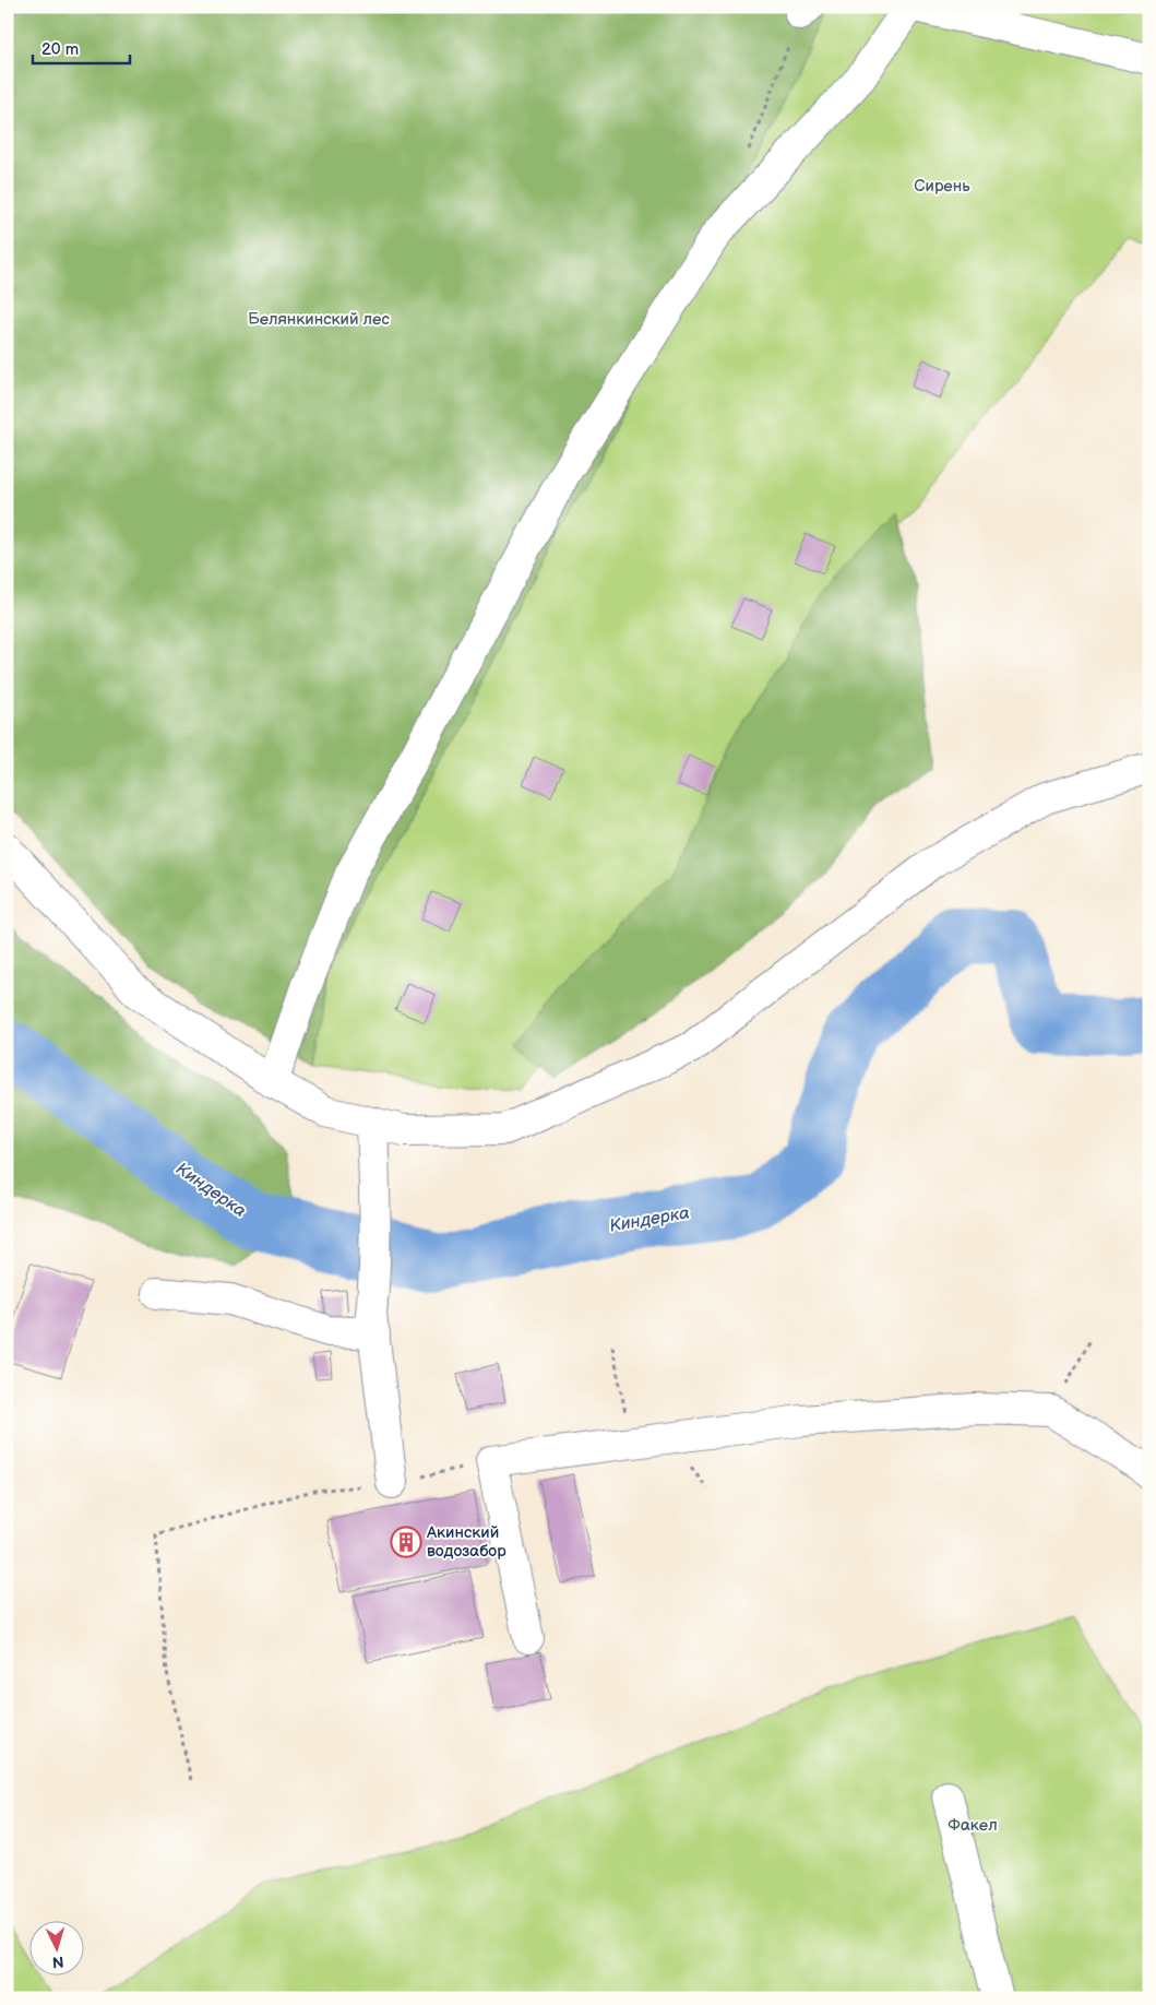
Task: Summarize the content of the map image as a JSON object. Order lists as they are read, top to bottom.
{
  "water": ["Киндерка"],
  "parks": ["Сирень", "Белянкинский лес", "Факел"],
  "places": {
    "building": ["Акинский водозабор"]
  },
  "scale_bar": "20 m",
  "north": "bottom"
}
